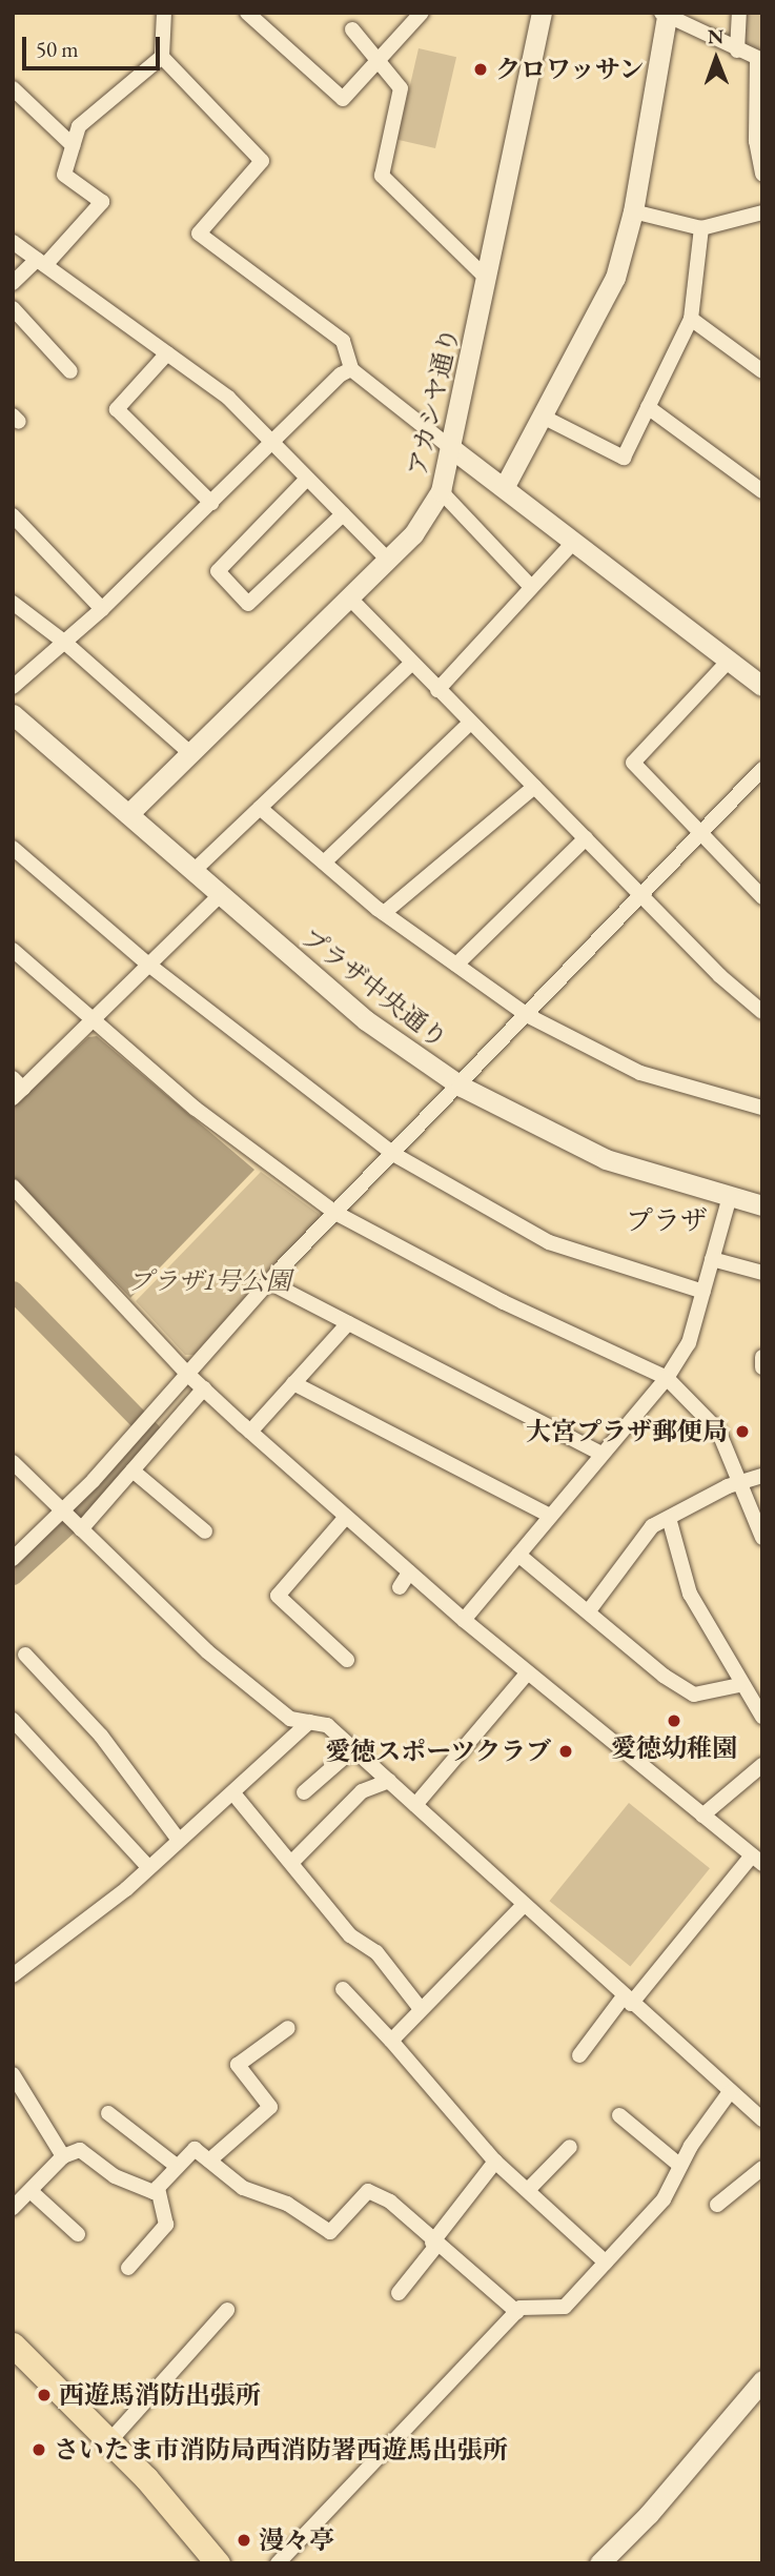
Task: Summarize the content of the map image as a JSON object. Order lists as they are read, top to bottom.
{
  "streets": {
    "street": ["アカシヤ通り", "プラザ中央通り"]
  },
  "crossings": [
    ["アカシヤ通り", "プラザ中央通り"]
  ],
  "districts": ["プラザ"],
  "parks": ["プラザ1号公園"],
  "places": [
    "クロワッサン",
    "大宮プラザ郵便局",
    "愛徳幼稚園",
    "愛徳スポーツクラブ",
    "西遊馬消防出張所",
    "さいたま市消防局西消防署西遊馬出張所",
    "漫々亭"
  ],
  "scale_bar": "50 m",
  "north": "top"
}
